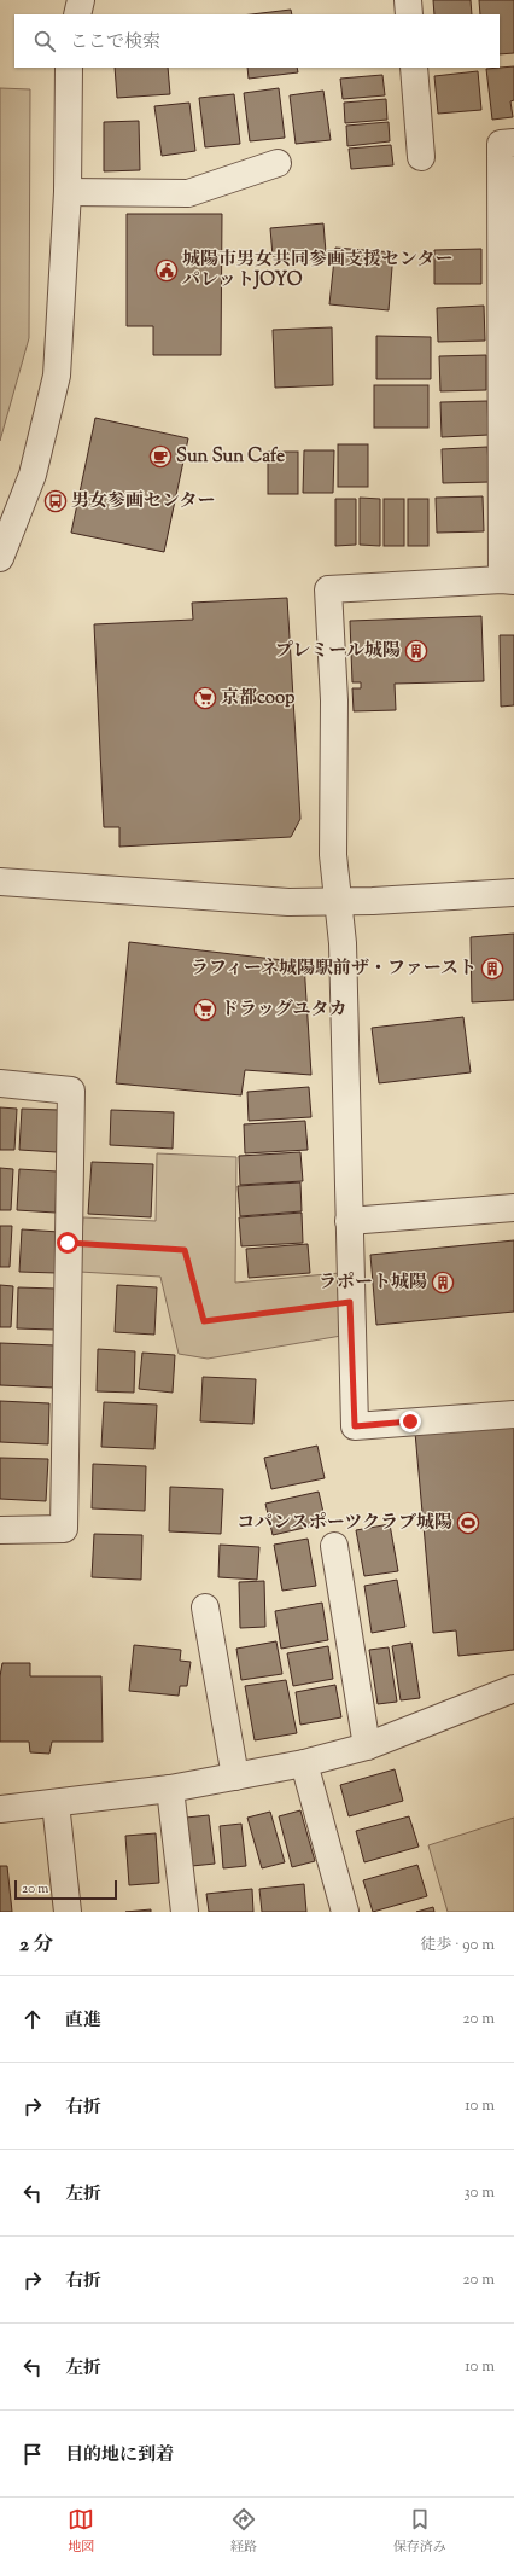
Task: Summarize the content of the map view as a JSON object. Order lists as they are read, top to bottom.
{
  "places": {
    "public building": ["城陽市男女共同参画支援センター パレットJOYO"],
    "cafe": ["Sun Sun Cafe"],
    "bus stop": ["男女参画センター"],
    "building": ["プレミール城陽", "ラフィーネ城陽駅前ザ・ファースト", "ラポート城陽"],
    "supermarket": ["京都coop", "ドラッグユタカ"],
    "sports": ["コパンスポーツクラブ城陽"]
  },
  "scale_bar": "20 m",
  "page": {
    "search": "ここで検索",
    "scale": "20 m",
    "heading": ["2 分", "徒歩 · 90 m"],
    "list": [
      ["直進", "20 m"],
      ["右折", "10 m"],
      ["左折", "30 m"],
      ["右折", "20 m"],
      ["左折", "10 m"],
      "目的地に到着"
    ],
    "nav": ["地図", "経路", "保存済み"]
  }
}
